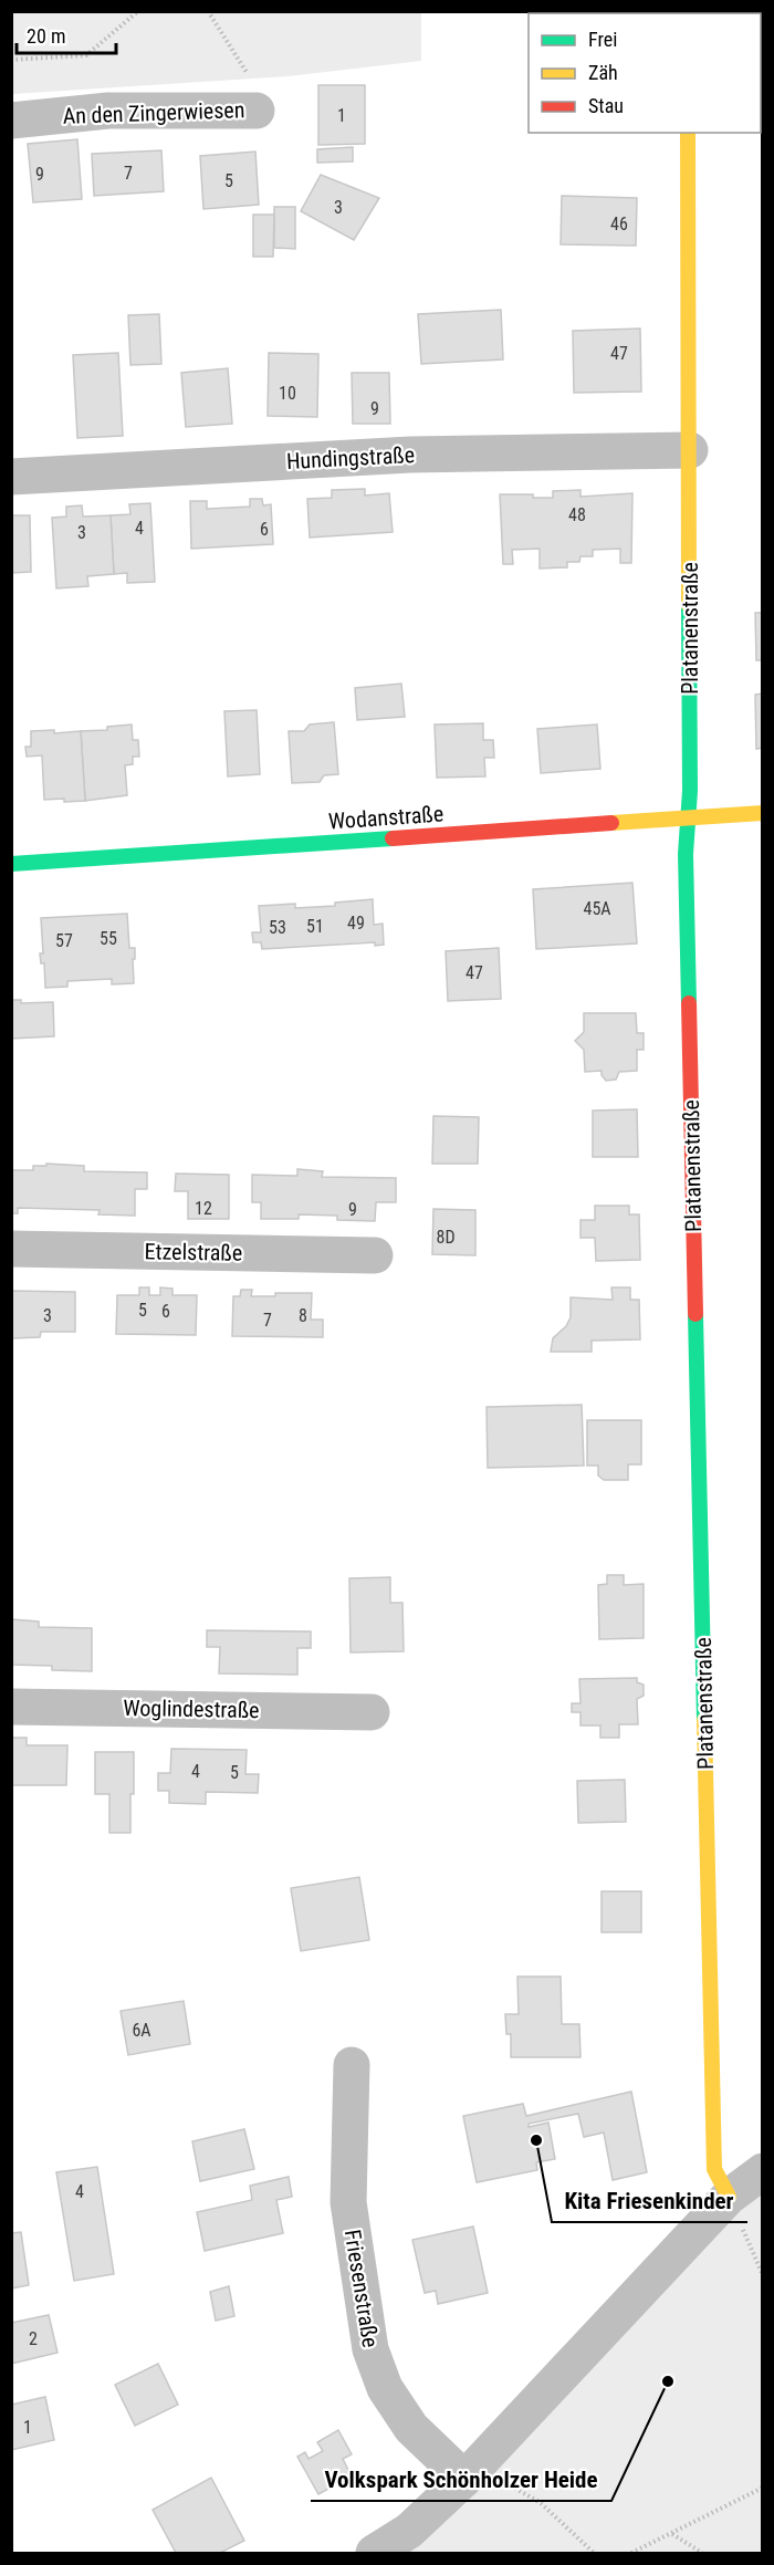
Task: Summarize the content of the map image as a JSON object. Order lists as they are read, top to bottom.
{
  "streets": {
    "street": [
      "An den Zingerwiesen",
      "Hundingstraße",
      "Platanenstraße",
      "Wodanstraße",
      "Etzelstraße",
      "Woglindestraße",
      "Friesenstraße"
    ]
  },
  "crossings": [
    ["Hundingstraße", "Platanenstraße"],
    ["Platanenstraße", "Wodanstraße"]
  ],
  "places": ["Kita Friesenkinder", "Volkspark Schönholzer Heide"],
  "house_numbers": [
    "1",
    "7",
    "9",
    "5",
    "3",
    "46",
    "47",
    "10",
    "9",
    "48",
    "4",
    "6",
    "3",
    "45A",
    "49",
    "51",
    "53",
    "55",
    "57",
    "47",
    "12",
    "9",
    "8D",
    "5",
    "6",
    "3",
    "8",
    "7",
    "4",
    "5",
    "6A",
    "4",
    "2",
    "1"
  ],
  "legend": ["Frei", "Zäh", "Stau"],
  "scale_bar": "20 m"
}
